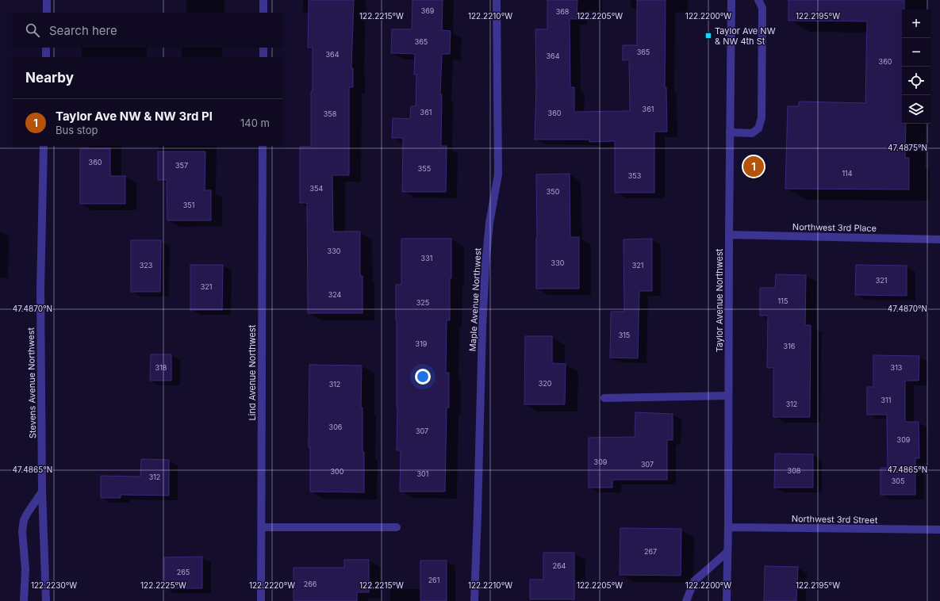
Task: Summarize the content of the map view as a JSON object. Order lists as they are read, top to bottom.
{
  "streets": {
    "street": [
      "Northwest 3rd Place",
      "Maple Avenue Northwest",
      "Taylor Avenue Northwest",
      "Lind Avenue Northwest",
      "Stevens Avenue Northwest",
      "Northwest 3rd Street"
    ]
  },
  "crossings": [
    ["Northwest 3rd Place", "Taylor Avenue Northwest"],
    ["Taylor Avenue Northwest", "Northwest 3rd Street"]
  ],
  "places": {
    "transit": ["Taylor Ave NW & NW 4th St"]
  },
  "house_numbers": [
    "369",
    "368",
    "365",
    "365",
    "364",
    "364",
    "360",
    "361",
    "361",
    "360",
    "358",
    "360",
    "357",
    "355",
    "114",
    "353",
    "354",
    "350",
    "351",
    "330",
    "331",
    "330",
    "323",
    "321",
    "321",
    "321",
    "324",
    "115",
    "325",
    "315",
    "319",
    "316",
    "318",
    "313",
    "320",
    "312",
    "311",
    "312",
    "306",
    "307",
    "309",
    "309",
    "307",
    "308",
    "300",
    "301",
    "312",
    "305",
    "267",
    "264",
    "265",
    "261",
    "266"
  ],
  "page": {
    "map_buttons": ["+", "−"],
    "search": "Search here",
    "heading": "Nearby",
    "list": [
      {
        "mark": "1",
        "name": "Taylor Ave NW & NW 3rd Pl",
        "note": "Bus stop",
        "value": "140 m"
      }
    ],
    "pins": "1"
  },
  "coordinates": [
    "122.2215°W",
    "122.2210°W",
    "122.2205°W",
    "122.2200°W",
    "122.2195°W",
    "47.4875°N",
    "47.4870°N",
    "47.4865°N",
    "122.2230°W",
    "122.2225°W",
    "122.2220°W"
  ]
}
